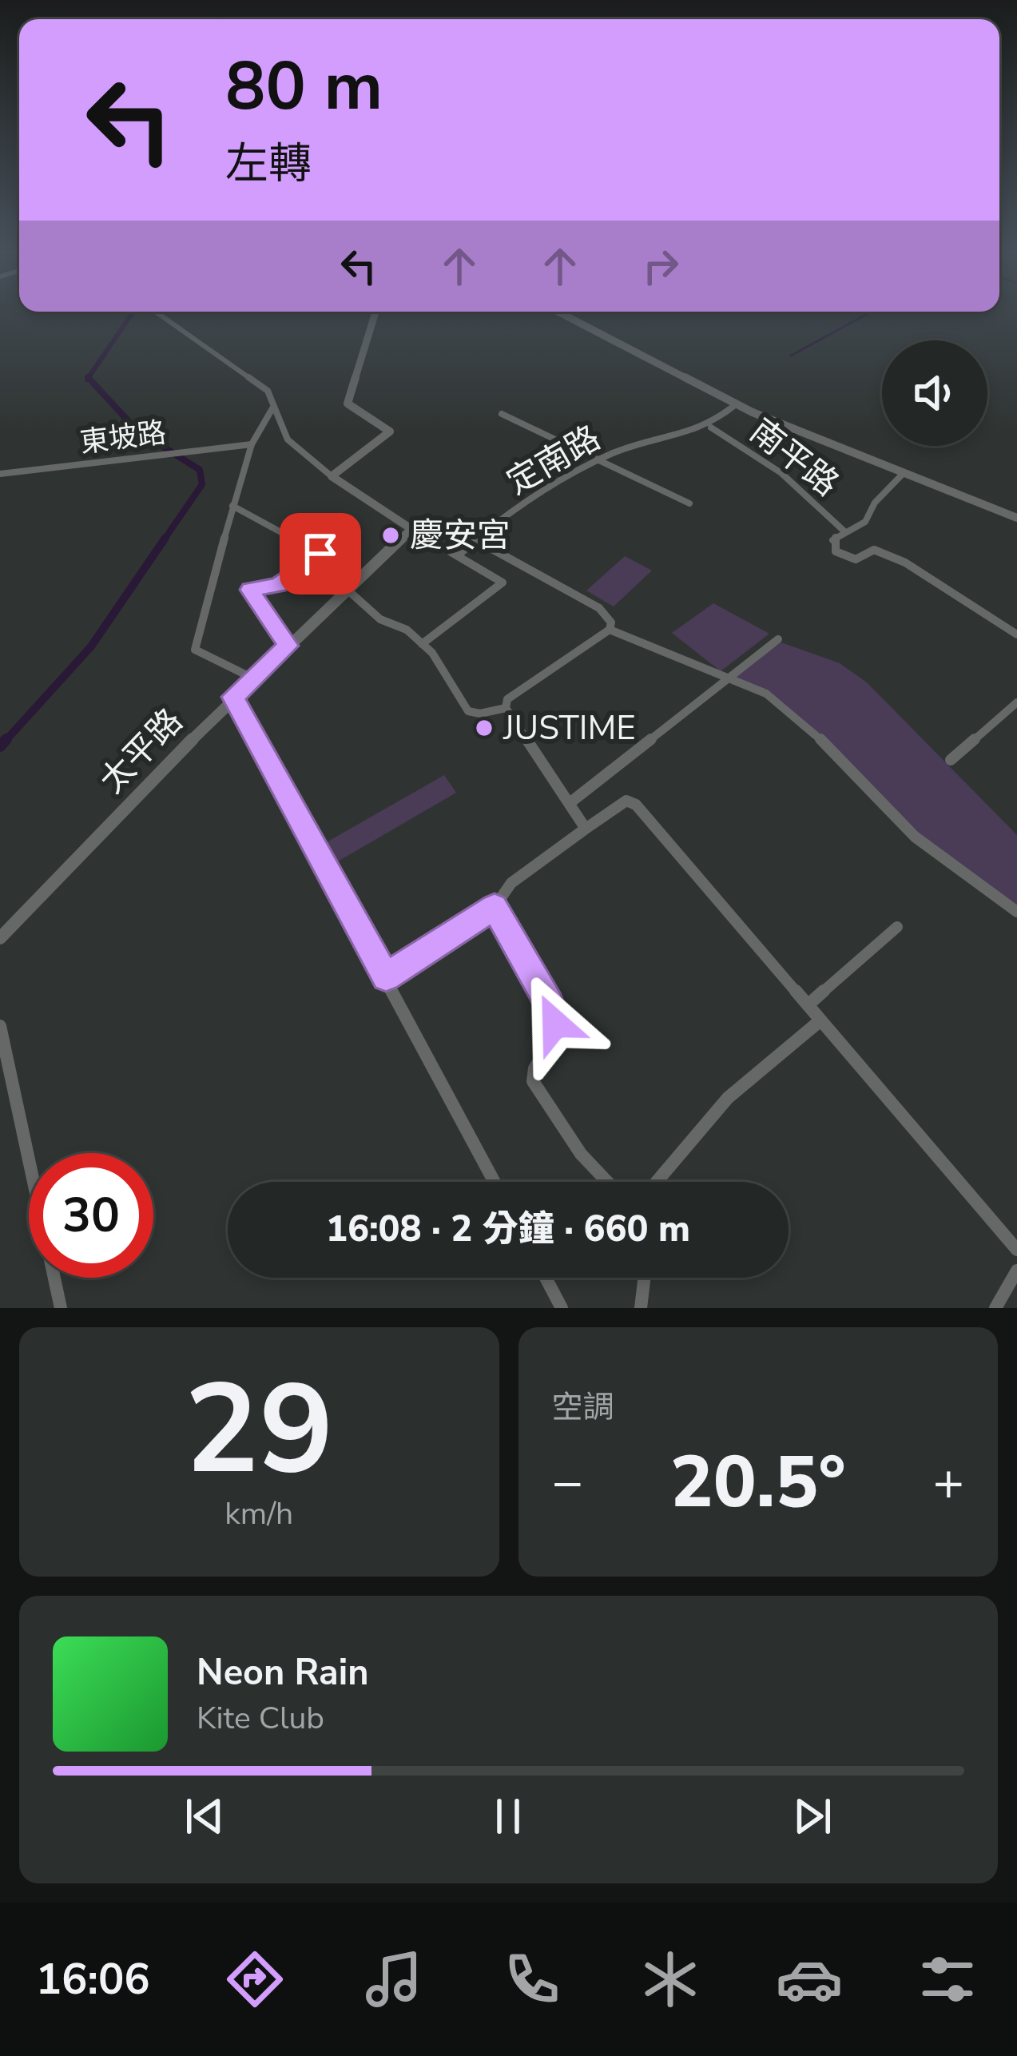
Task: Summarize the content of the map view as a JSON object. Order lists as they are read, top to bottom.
{
  "streets": {
    "street": [
      "東坡路",
      "南平路",
      "定南路",
      "太平路"
    ]
  },
  "crossings": [
    ["南平路", "定南路"]
  ],
  "places": ["慶安宮", "JUSTIME"],
  "page": {
    "turn": ["80 m", "左轉"],
    "limit": "30",
    "trip": "16:08 · 2 分鐘 · 660 m",
    "tile": [
      ["29", "km/h"],
      "空調"
    ],
    "heat": ["−", "20.5°", "+"],
    "song": ["Neon Rain", "Kite Club"],
    "tabs": "16:06"
  }
}
